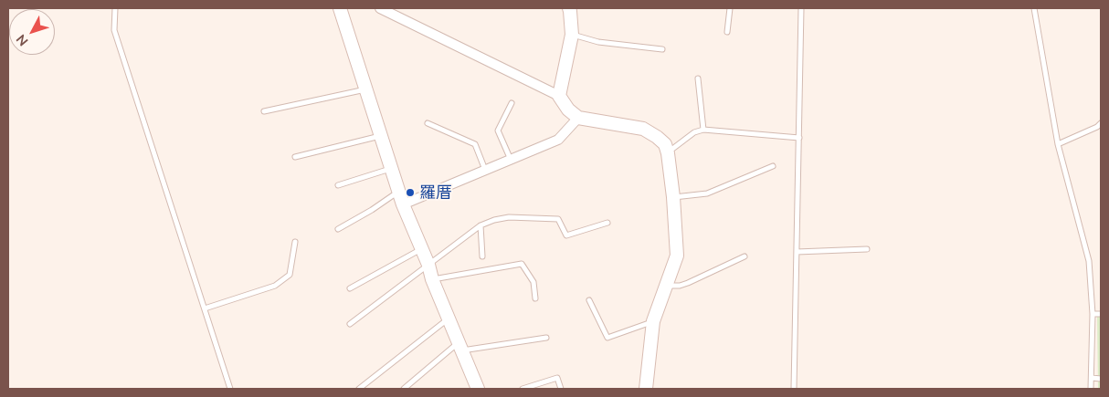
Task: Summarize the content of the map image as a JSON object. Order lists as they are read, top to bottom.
{
  "places": ["羅厝"],
  "north": "bottom left"
}
